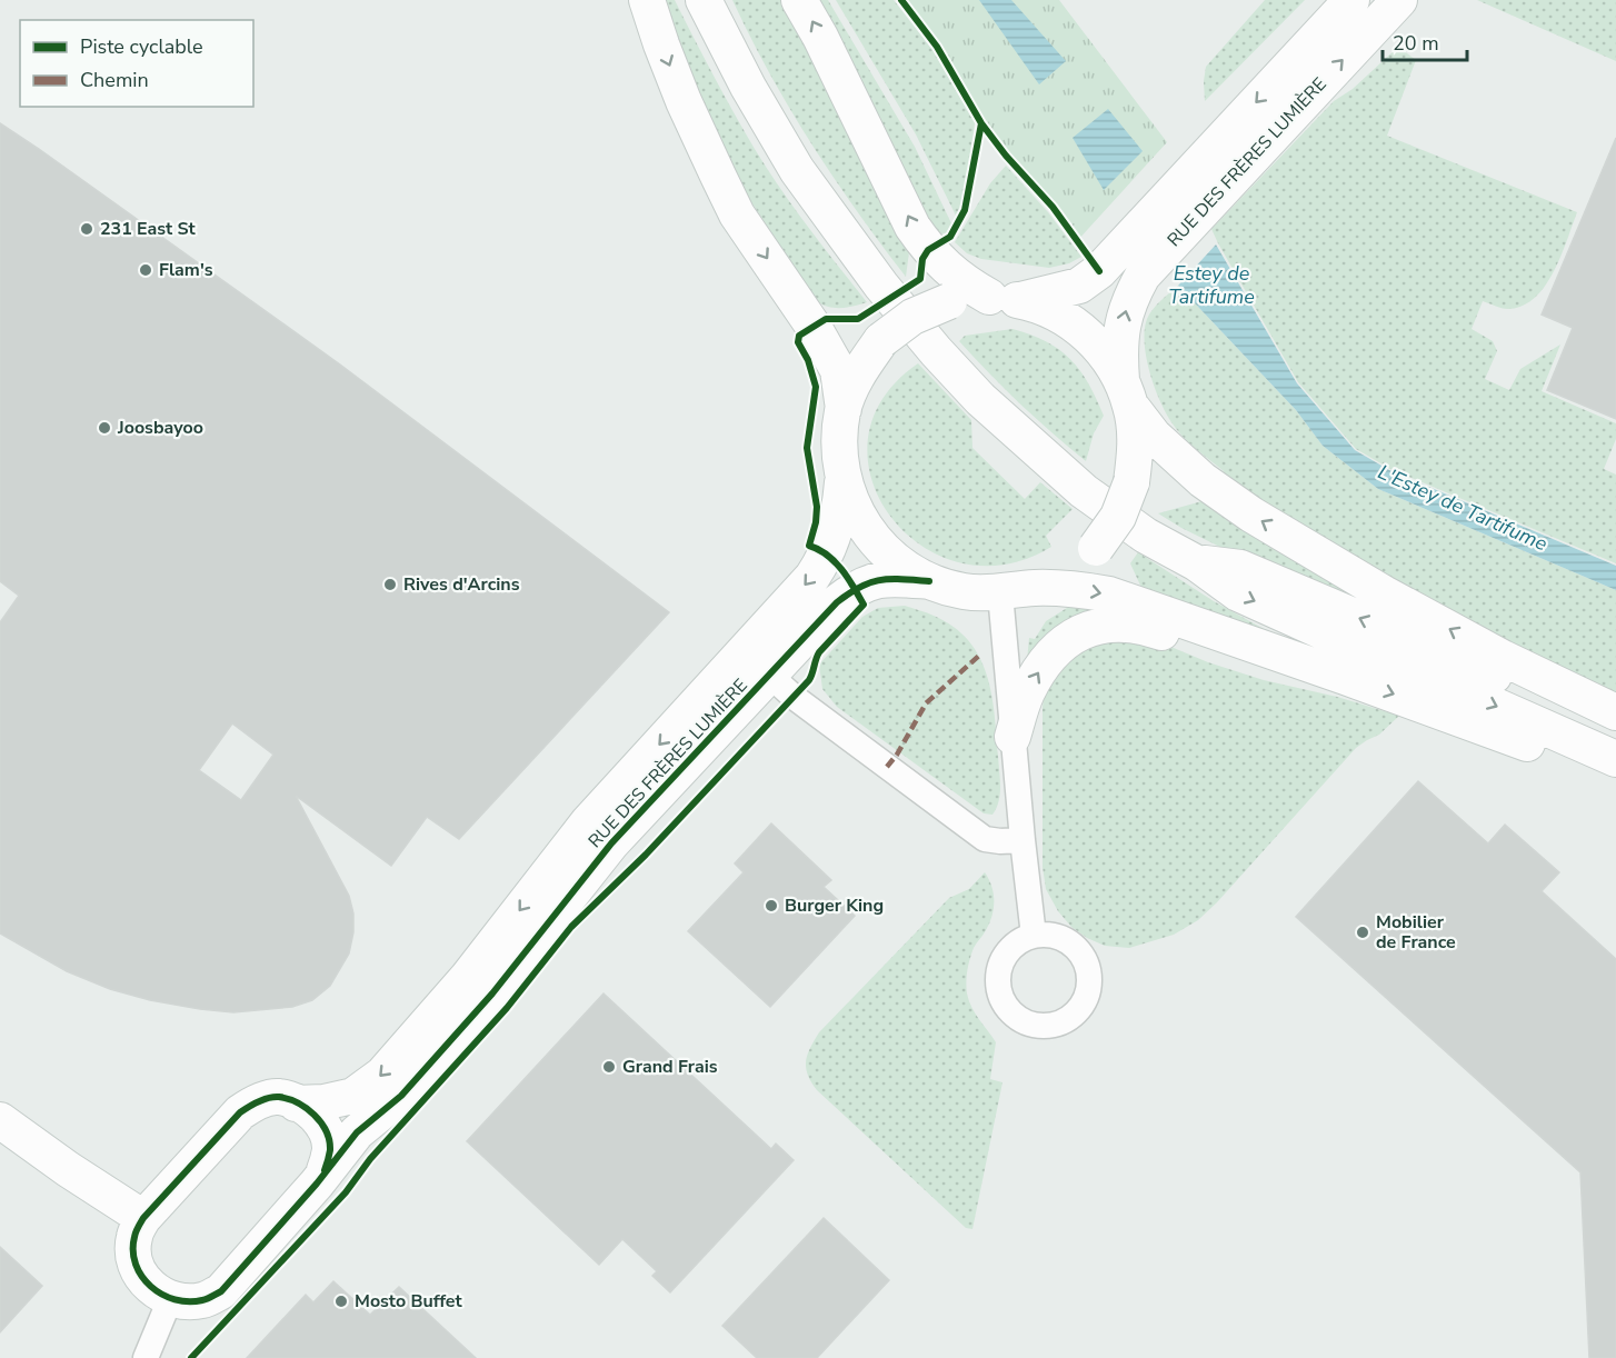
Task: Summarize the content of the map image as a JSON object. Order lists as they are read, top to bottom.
{
  "streets": {
    "street": ["RUE DES FRÈRES LUMIÈRE"]
  },
  "water": ["Estey de Tartifume", "L'Estey de Tartifume"],
  "places": [
    "231 East St",
    "Flam's",
    "Joosbayoo",
    "Rives d'Arcins",
    "Burger King",
    "Mobilier de France",
    "Grand Frais",
    "Mosto Buffet"
  ],
  "legend": ["Piste cyclable", "Chemin"],
  "scale_bar": "20 m"
}
